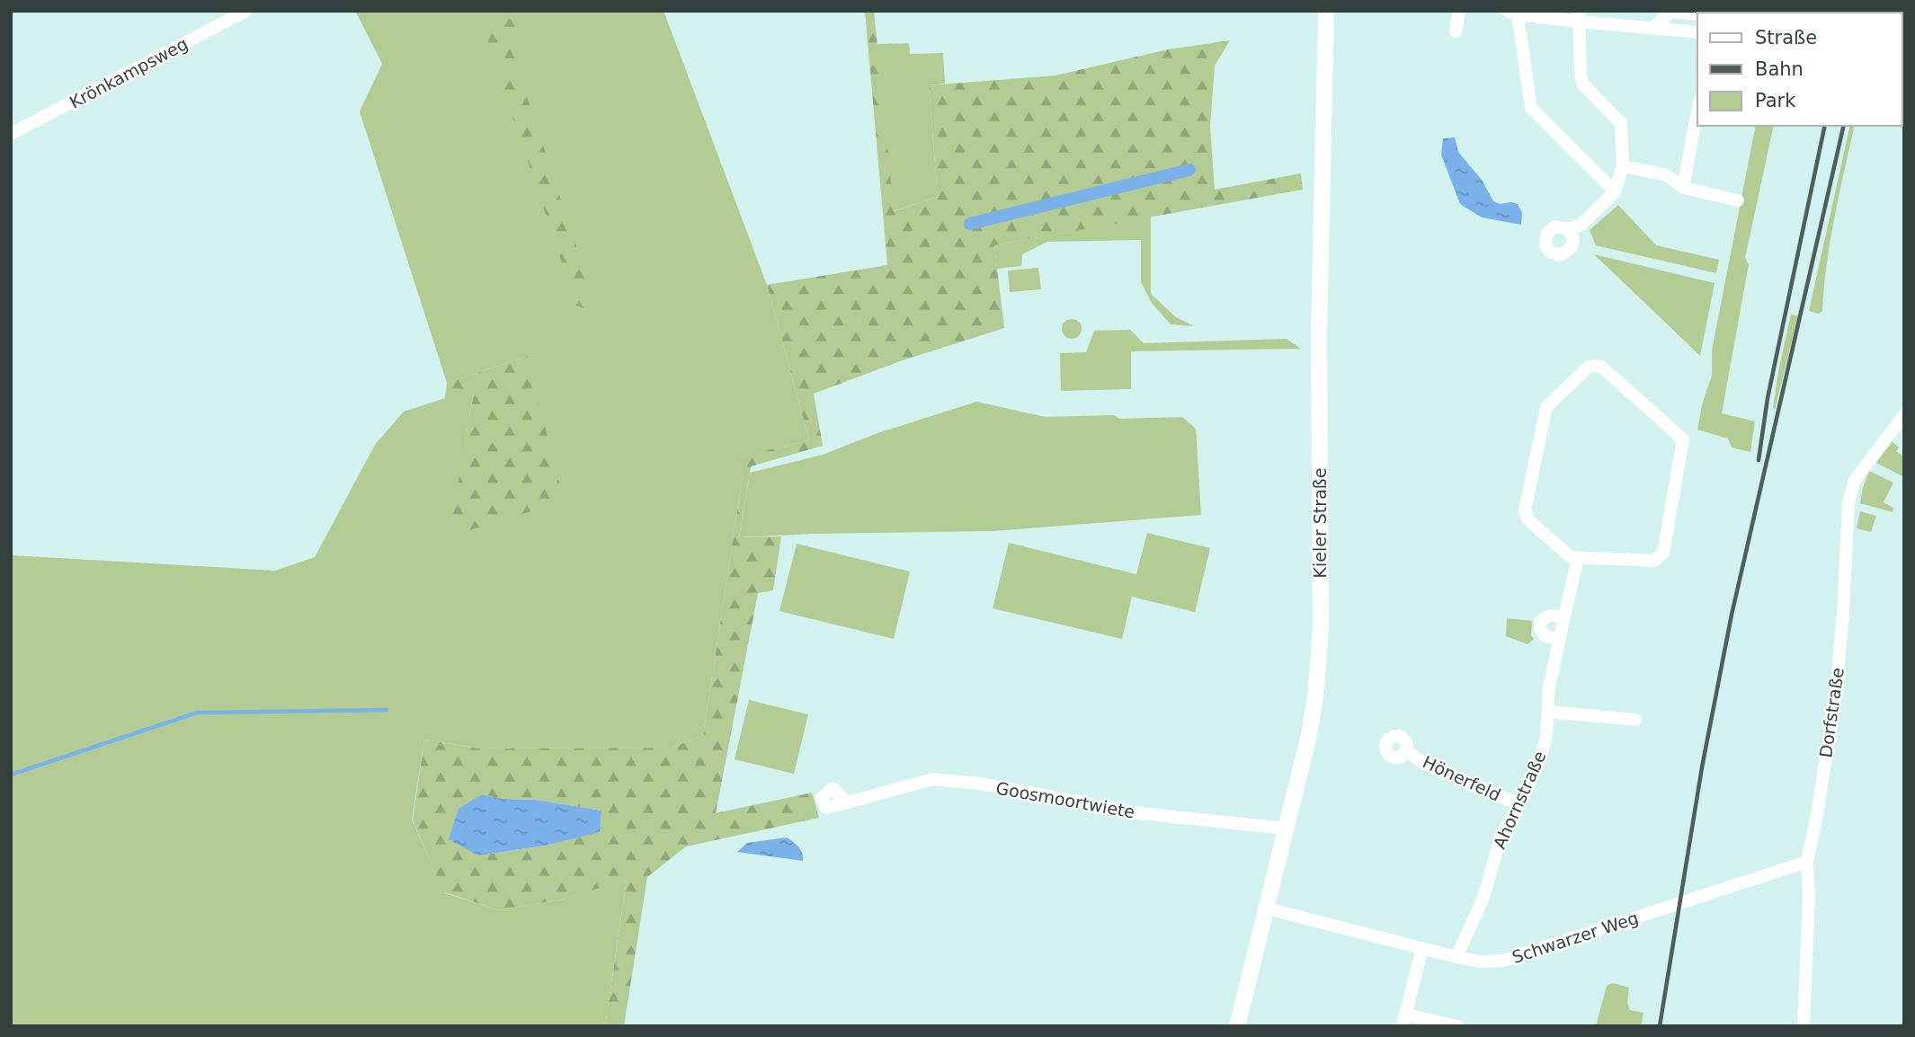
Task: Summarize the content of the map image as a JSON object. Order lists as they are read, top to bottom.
{
  "streets": {
    "main road": ["Kieler Straße"],
    "street": [
      "Krönkampsweg",
      "Dorfstraße",
      "Hönerfeld",
      "Goosmoortwiete",
      "Ahornstraße",
      "Schwarzer Weg"
    ]
  },
  "crossings": [
    ["Kieler Straße", "Goosmoortwiete"],
    ["Kieler Straße", "Schwarzer Weg"],
    ["Dorfstraße", "Schwarzer Weg"],
    ["Hönerfeld", "Ahornstraße"],
    ["Ahornstraße", "Schwarzer Weg"]
  ],
  "legend": ["Straße", "Bahn", "Park"]
}
